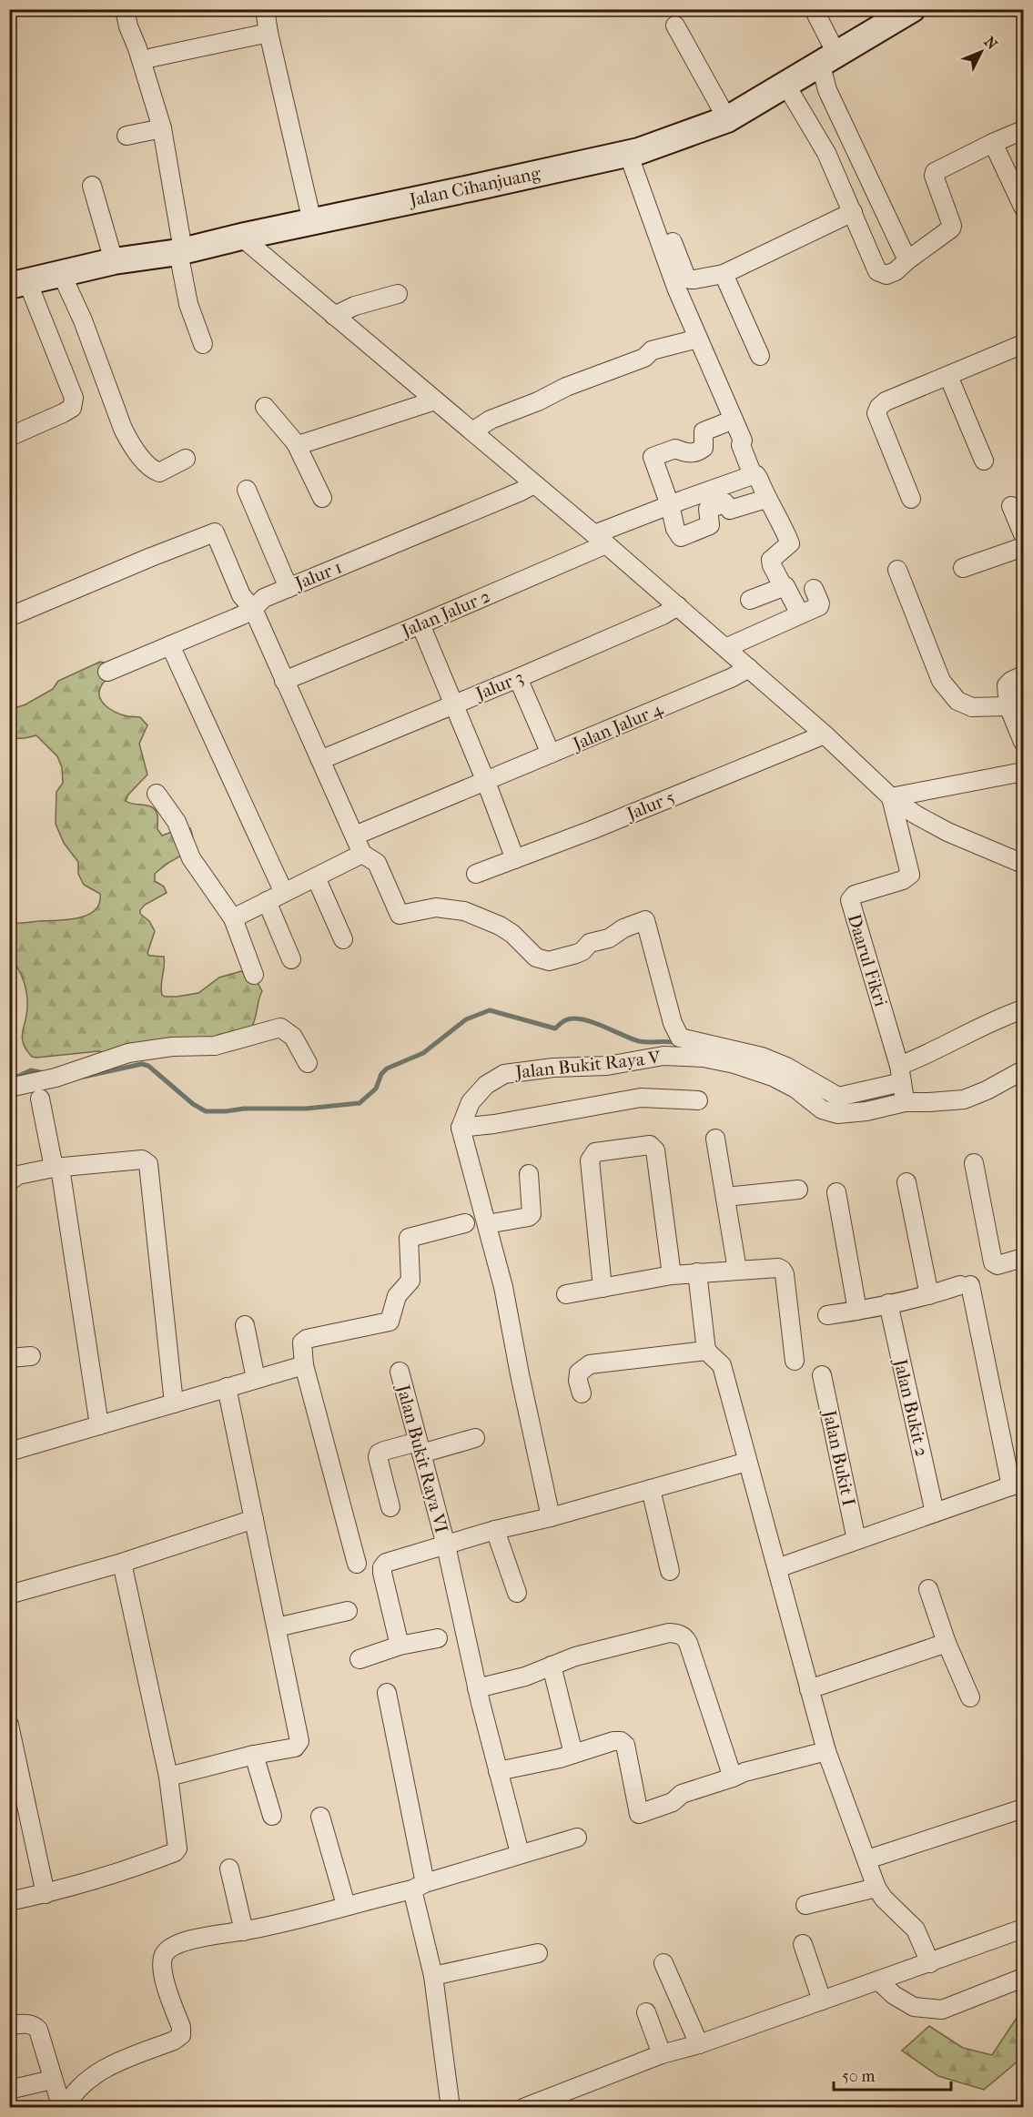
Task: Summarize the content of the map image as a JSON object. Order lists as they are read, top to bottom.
{
  "streets": {
    "main road": ["Jalan Cihanjuang"],
    "street": [
      "Jalur 1",
      "Jalan Jalur 2",
      "Jalur 3",
      "Jalan Jalur 4",
      "Jalur 5",
      "Daarul Fikri",
      "Jalan Bukit Raya V",
      "Jalan Bukit 2",
      "Jalan Bukit I",
      "Jalan Bukit Raya VI"
    ]
  },
  "crossings": [
    ["Daarul Fikri", "Jalan Bukit Raya V"]
  ],
  "scale_bar": "50 m",
  "north": "top right"
}
